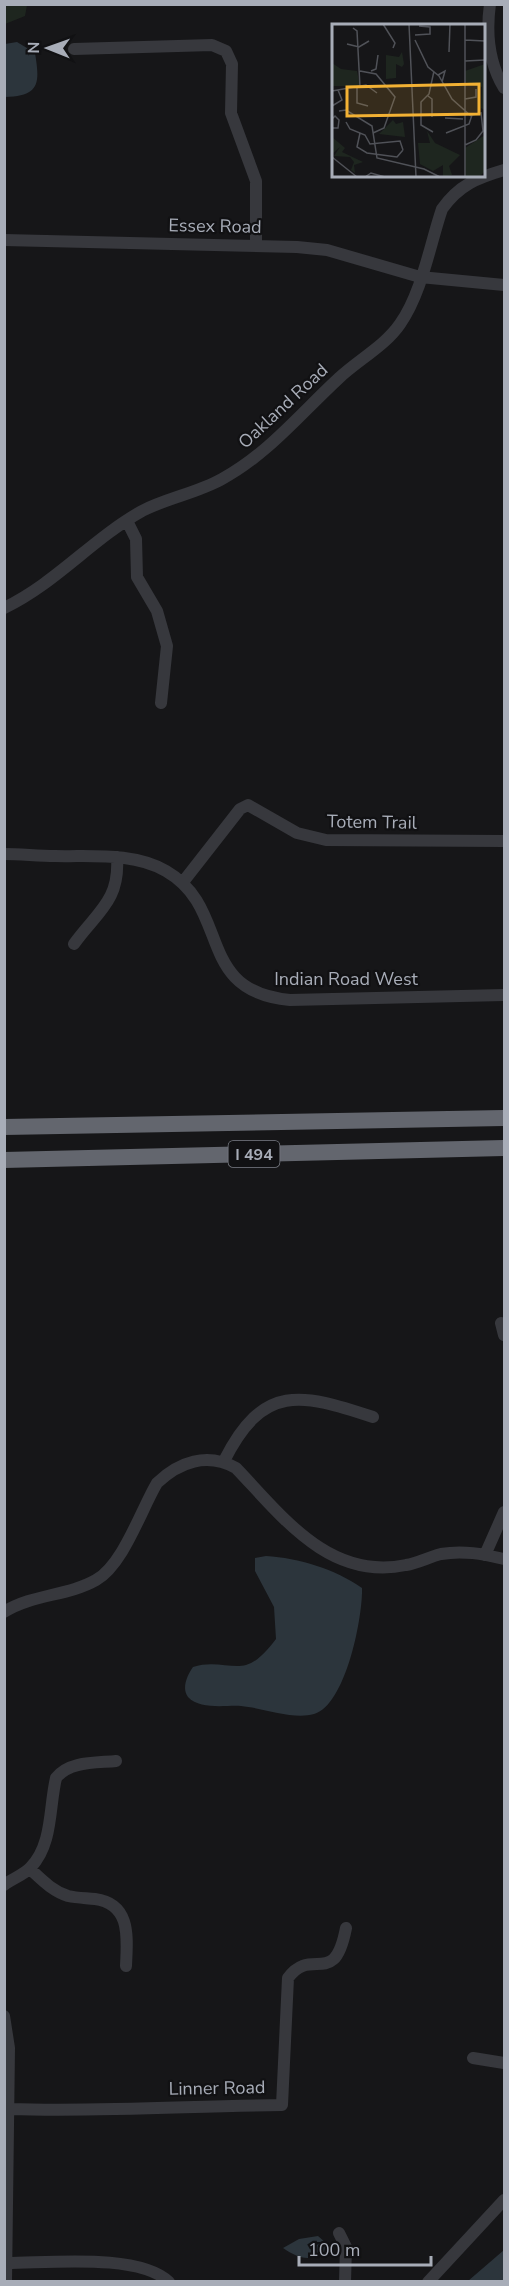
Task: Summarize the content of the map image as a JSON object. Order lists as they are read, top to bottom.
{
  "streets": {
    "highway": ["I 494"],
    "street": [
      "Essex Road",
      "Oakland Road",
      "Totem Trail",
      "Indian Road West",
      "Linner Road"
    ]
  },
  "crossings": [
    ["Essex Road", "Oakland Road"],
    ["Totem Trail", "Indian Road West"]
  ],
  "scale_bar": "100 m",
  "north": "left"
}
